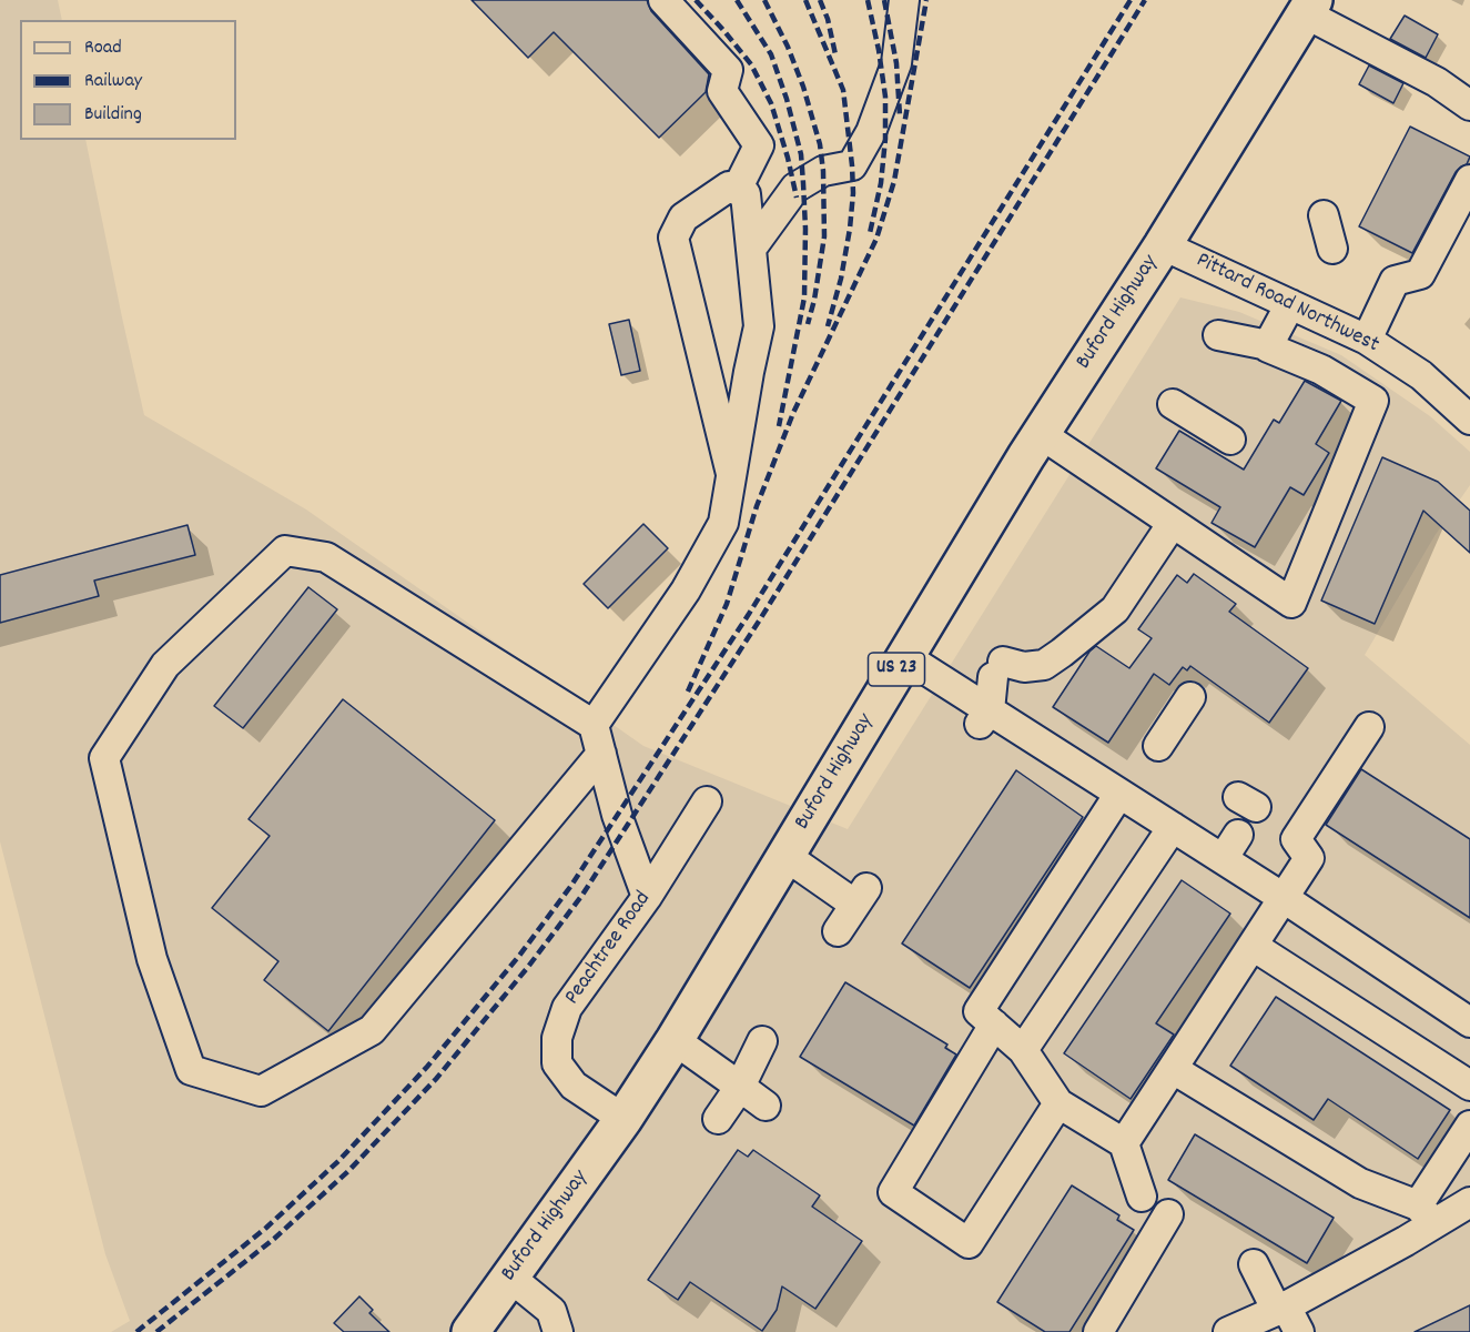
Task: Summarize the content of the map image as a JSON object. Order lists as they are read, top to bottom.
{
  "streets": {
    "main road": ["Buford Highway", "US 23"],
    "street": ["Pittard Road Northwest", "Peachtree Road"]
  },
  "crossings": [
    ["Pittard Road Northwest", "Buford Highway"],
    ["Buford Highway", "Peachtree Road"]
  ],
  "legend": ["Road", "Railway", "Building"]
}
